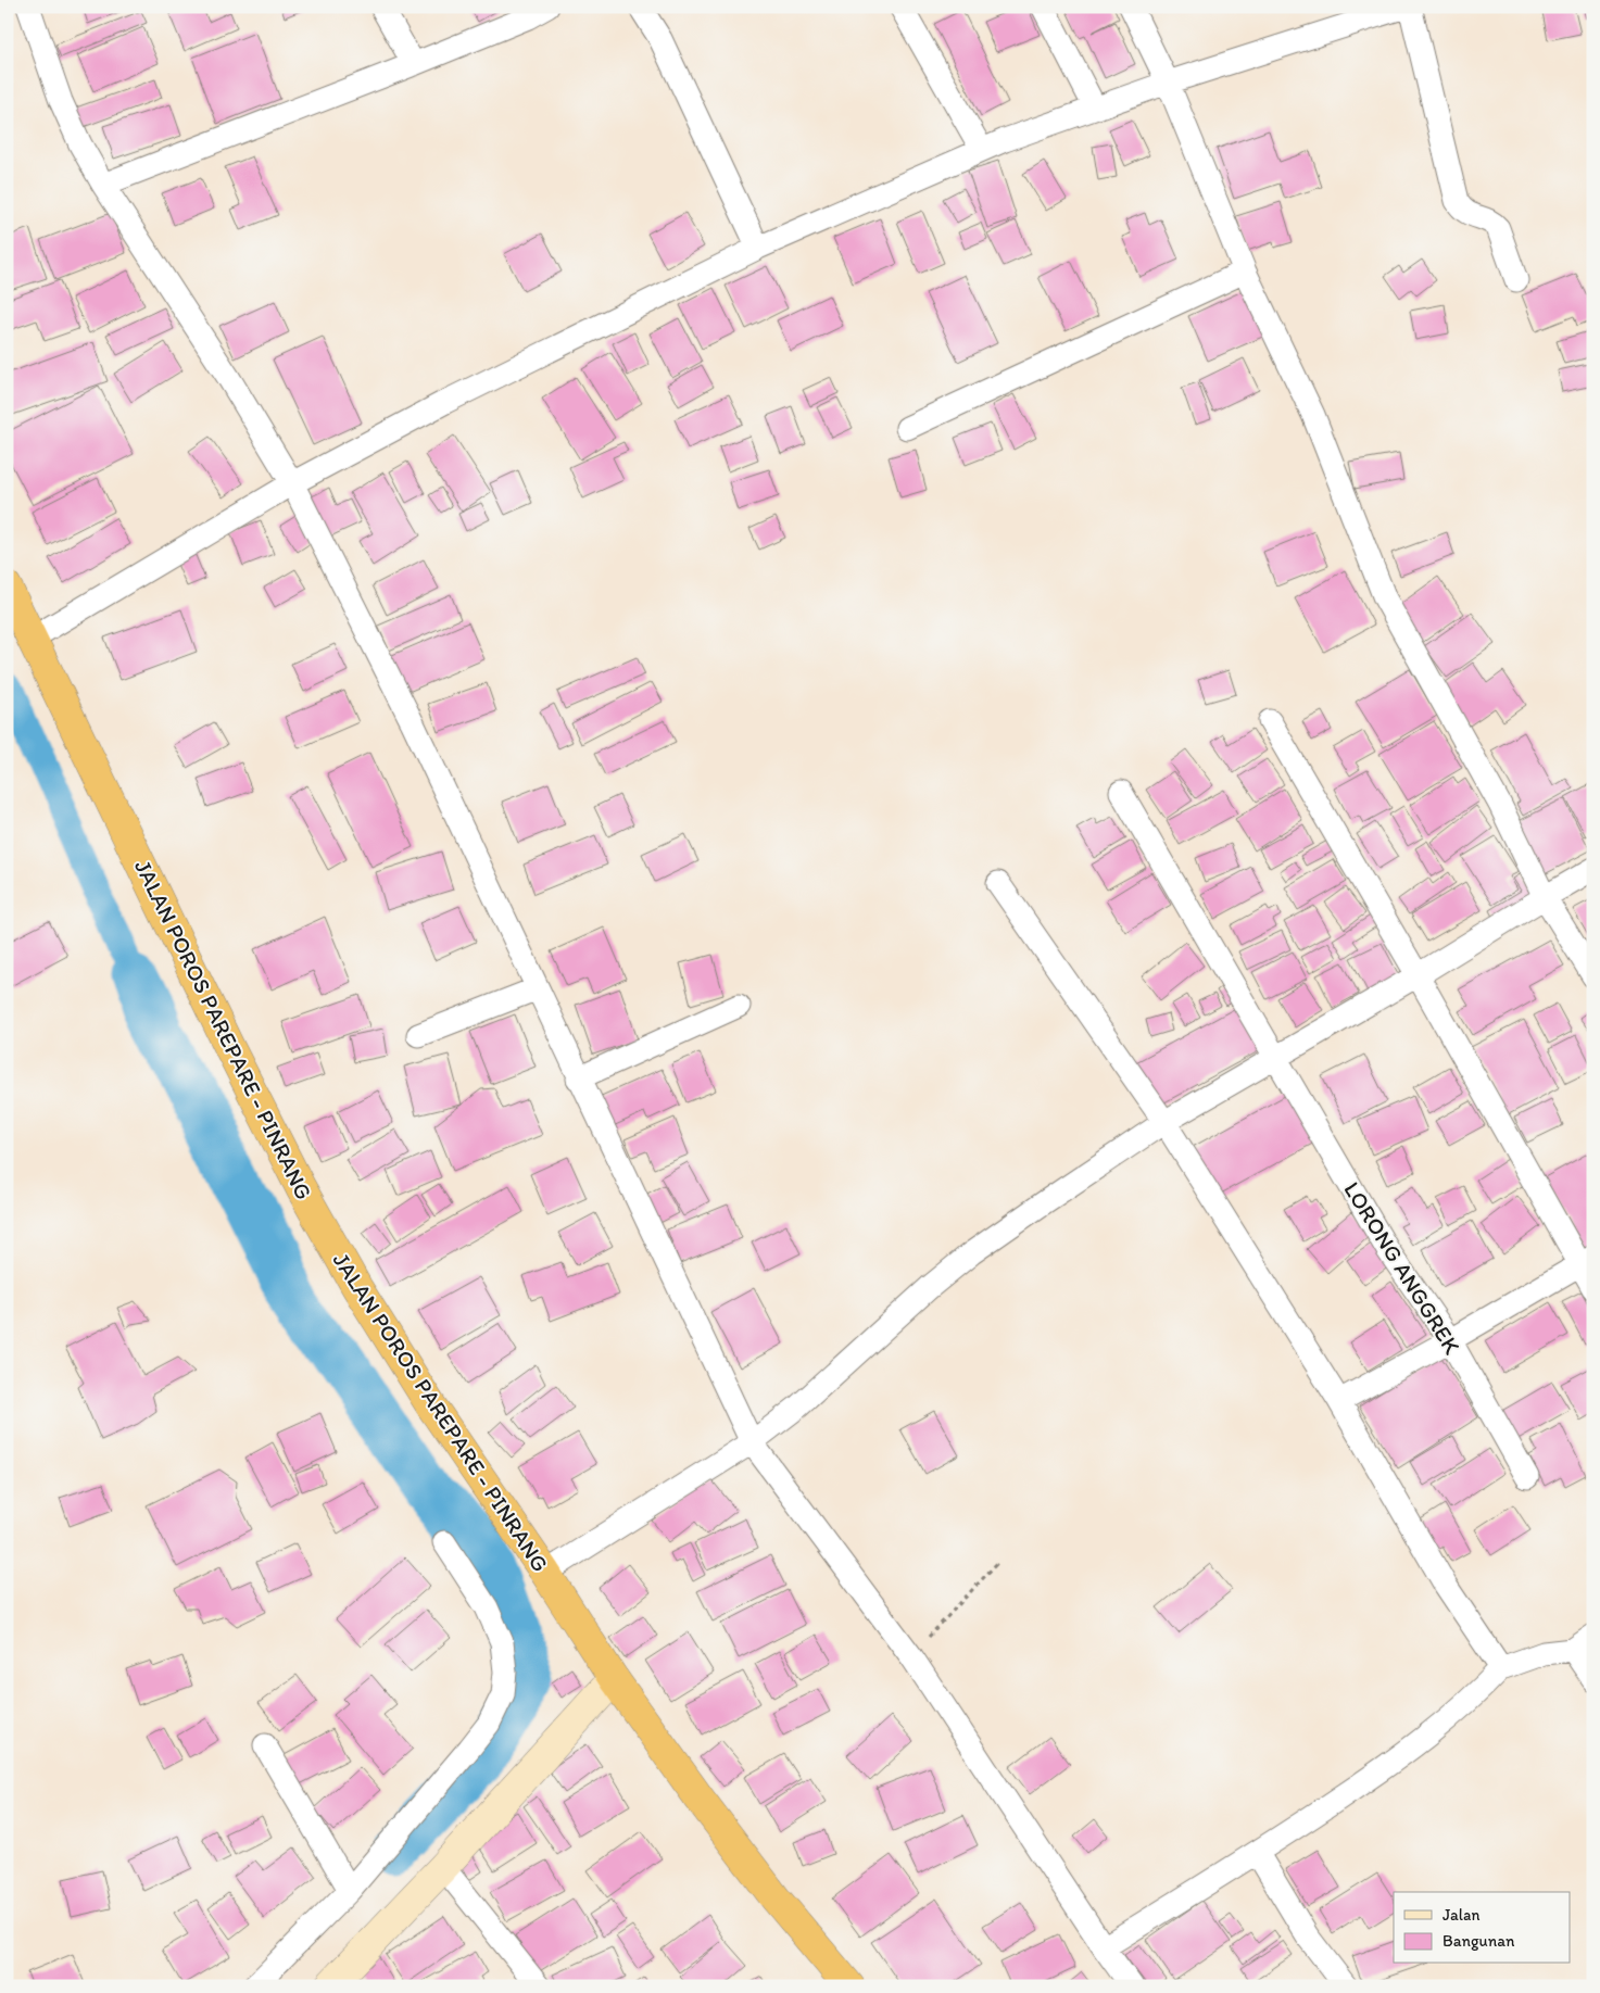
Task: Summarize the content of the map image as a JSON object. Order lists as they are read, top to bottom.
{
  "streets": {
    "highway": ["JALAN POROS PAREPARE - PINRANG"],
    "street": ["LORONG ANGGREK"]
  },
  "legend": ["Jalan", "Bangunan"]
}
